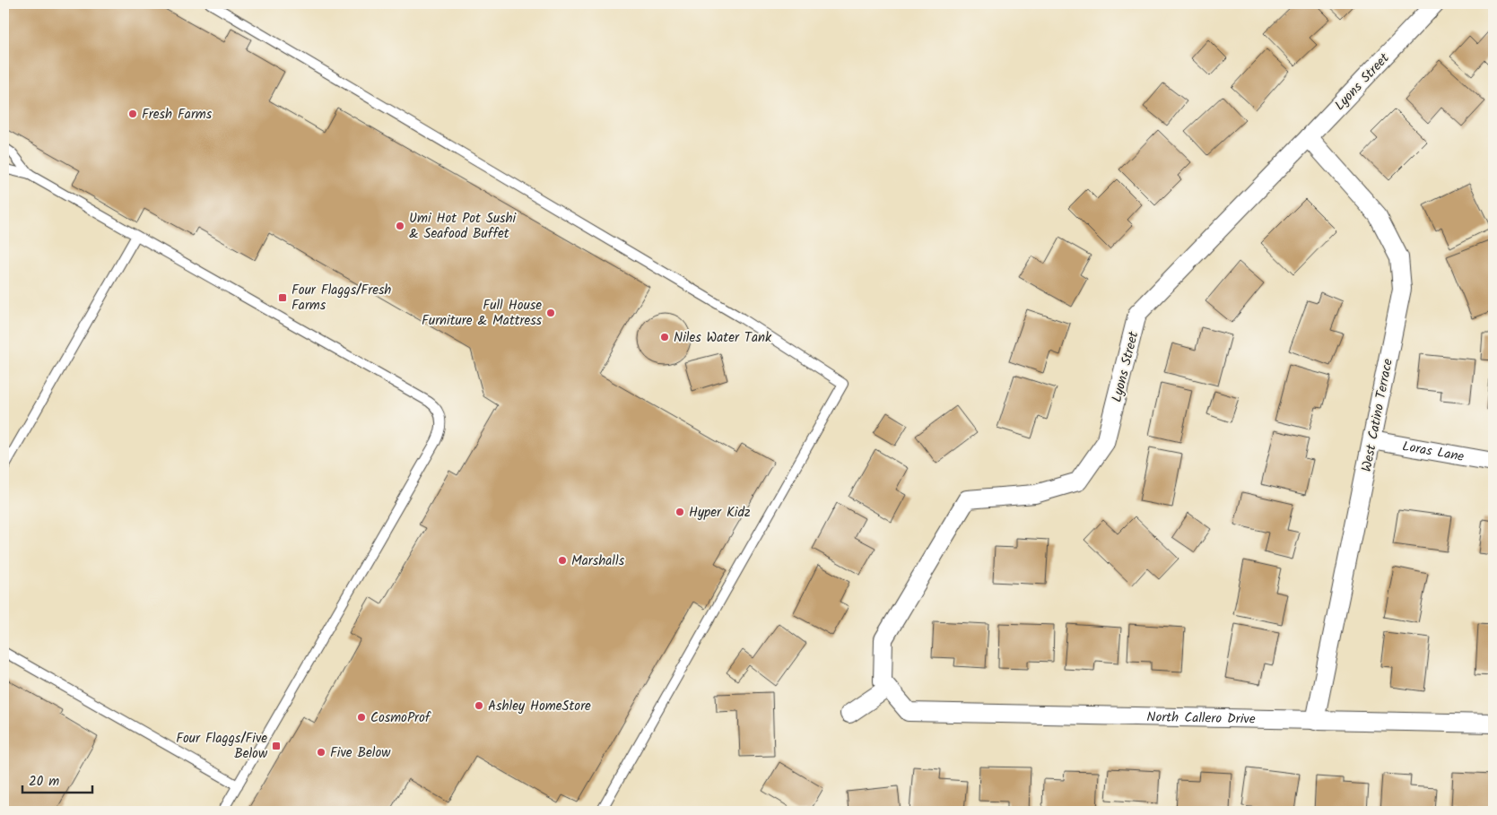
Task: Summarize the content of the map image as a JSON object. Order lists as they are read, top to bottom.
{
  "streets": {
    "street": [
      "Lyons Street",
      "West Catino Terrace",
      "Loras Lane",
      "North Callero Drive"
    ]
  },
  "crossings": [
    ["Lyons Street", "West Catino Terrace"],
    ["Lyons Street", "North Callero Drive"],
    ["West Catino Terrace", "Loras Lane"],
    ["West Catino Terrace", "North Callero Drive"]
  ],
  "places": {
    "other": [
      "Fresh Farms",
      "Umi Hot Pot Sushi & Seafood Buffet",
      "Full House Furniture & Mattress",
      "Niles Water Tank",
      "Hyper Kidz",
      "Marshalls",
      "Ashley HomeStore",
      "CosmoProf",
      "Five Below"
    ],
    "transit": ["Four Flaggs/Fresh Farms", "Four Flaggs/Five Below"]
  },
  "scale_bar": "20 m"
}
